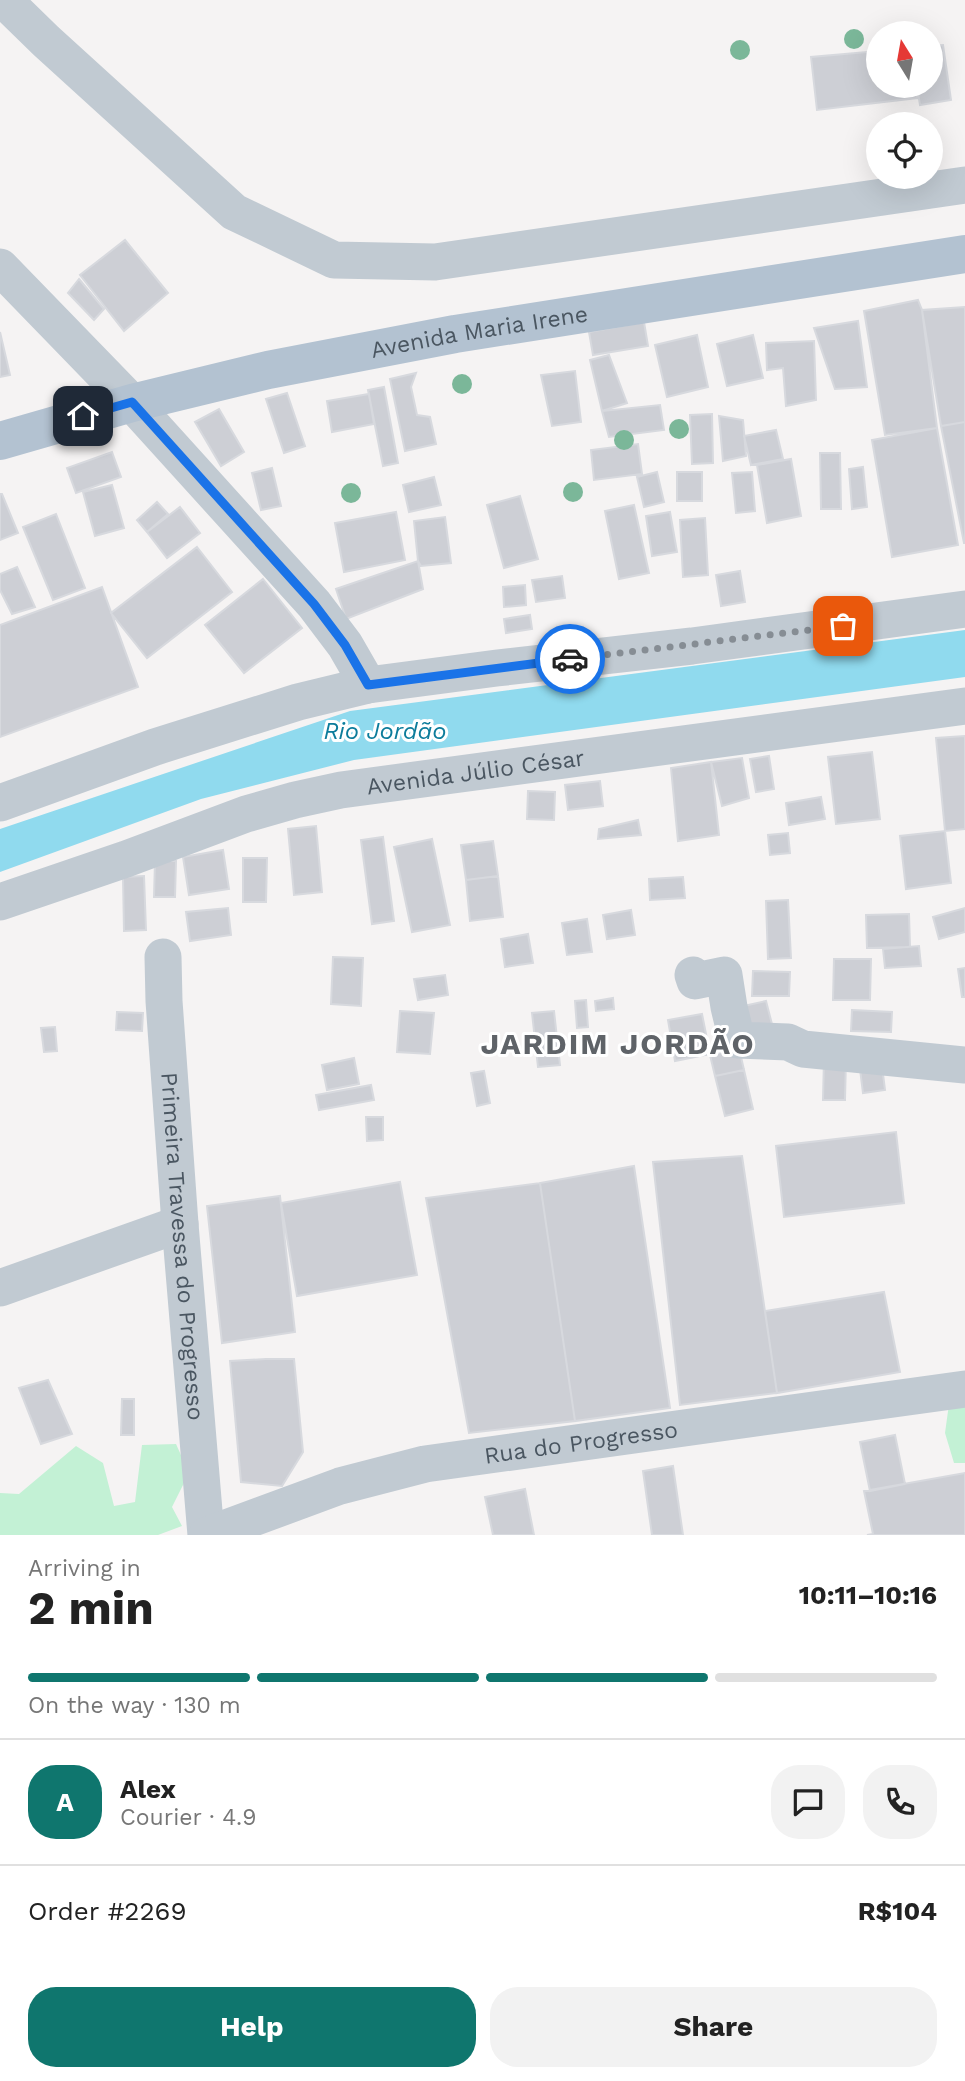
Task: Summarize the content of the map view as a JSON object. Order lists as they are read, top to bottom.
{
  "streets": {
    "main road": ["Avenida Maria Irene"],
    "street": ["Avenida Júlio César", "Primeira Travessa do Progresso", "Rua do Progresso"]
  },
  "crossings": [
    ["Primeira Travessa do Progresso", "Rua do Progresso"]
  ],
  "districts": ["JARDIM JORDÃO"],
  "water": ["Rio Jordão"],
  "north": "top",
  "page": {
    "heading": ["2 min", "Arriving in", "10:11–10:16"],
    "panel": [
      "Alex",
      "Courier · 4.9",
      "Order #2269",
      "R$104"
    ],
    "bar": "On the way · 130 m",
    "round": "A",
    "buttons": ["Help", "Share"]
  }
}
